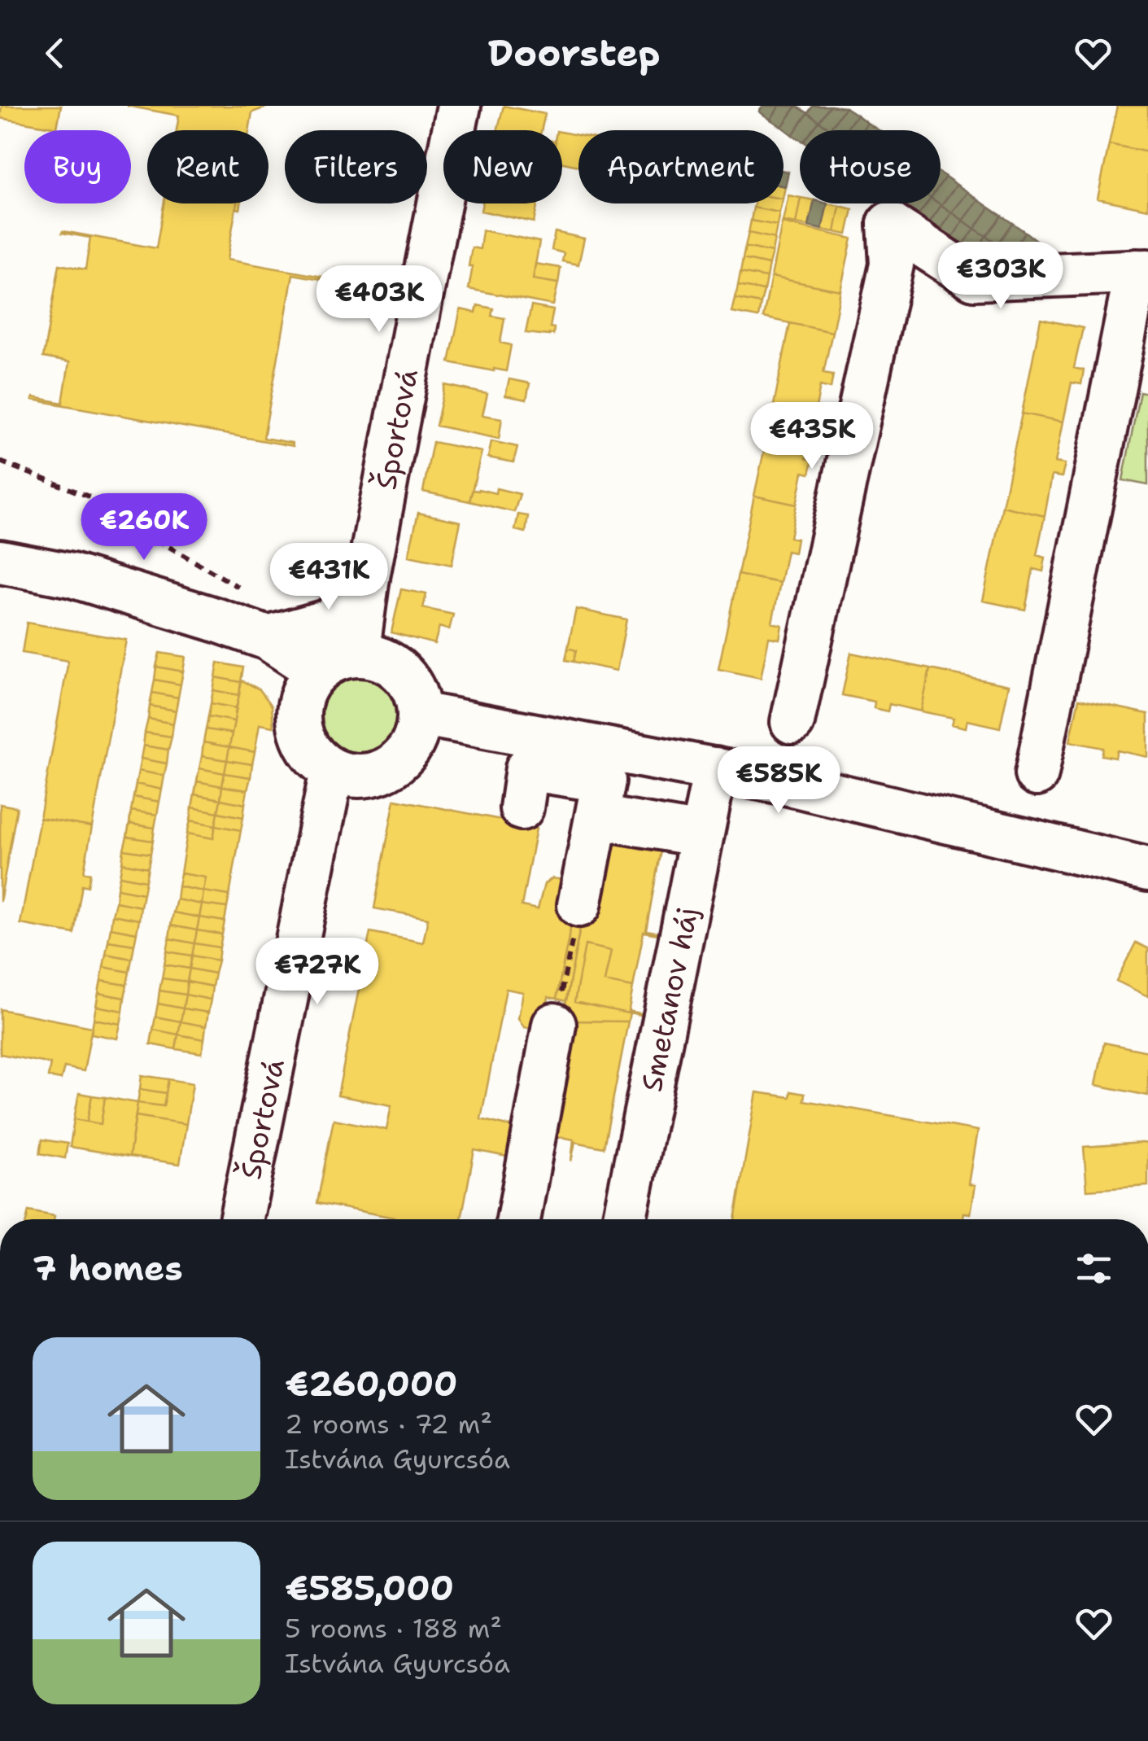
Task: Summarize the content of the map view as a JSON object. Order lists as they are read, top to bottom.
{
  "streets": {
    "street": ["Športová", "Smetanov háj"]
  },
  "page": {
    "header": "Doorstep",
    "chip": [
      "Buy",
      "Rent",
      "Filters",
      "New",
      "Apartment",
      "House"
    ],
    "price": [
      "€303K",
      "€403K",
      "€435K",
      "€260K",
      "€431K",
      "€585K",
      "€727K"
    ],
    "heading": "7 homes",
    "list": [
      {
        "name": "€260,000",
        "note": "2 rooms · 72 m² · Istvána Gyurcsóa"
      },
      {
        "name": "€585,000",
        "note": "5 rooms · 188 m² · Istvána Gyurcsóa"
      }
    ]
  }
}
